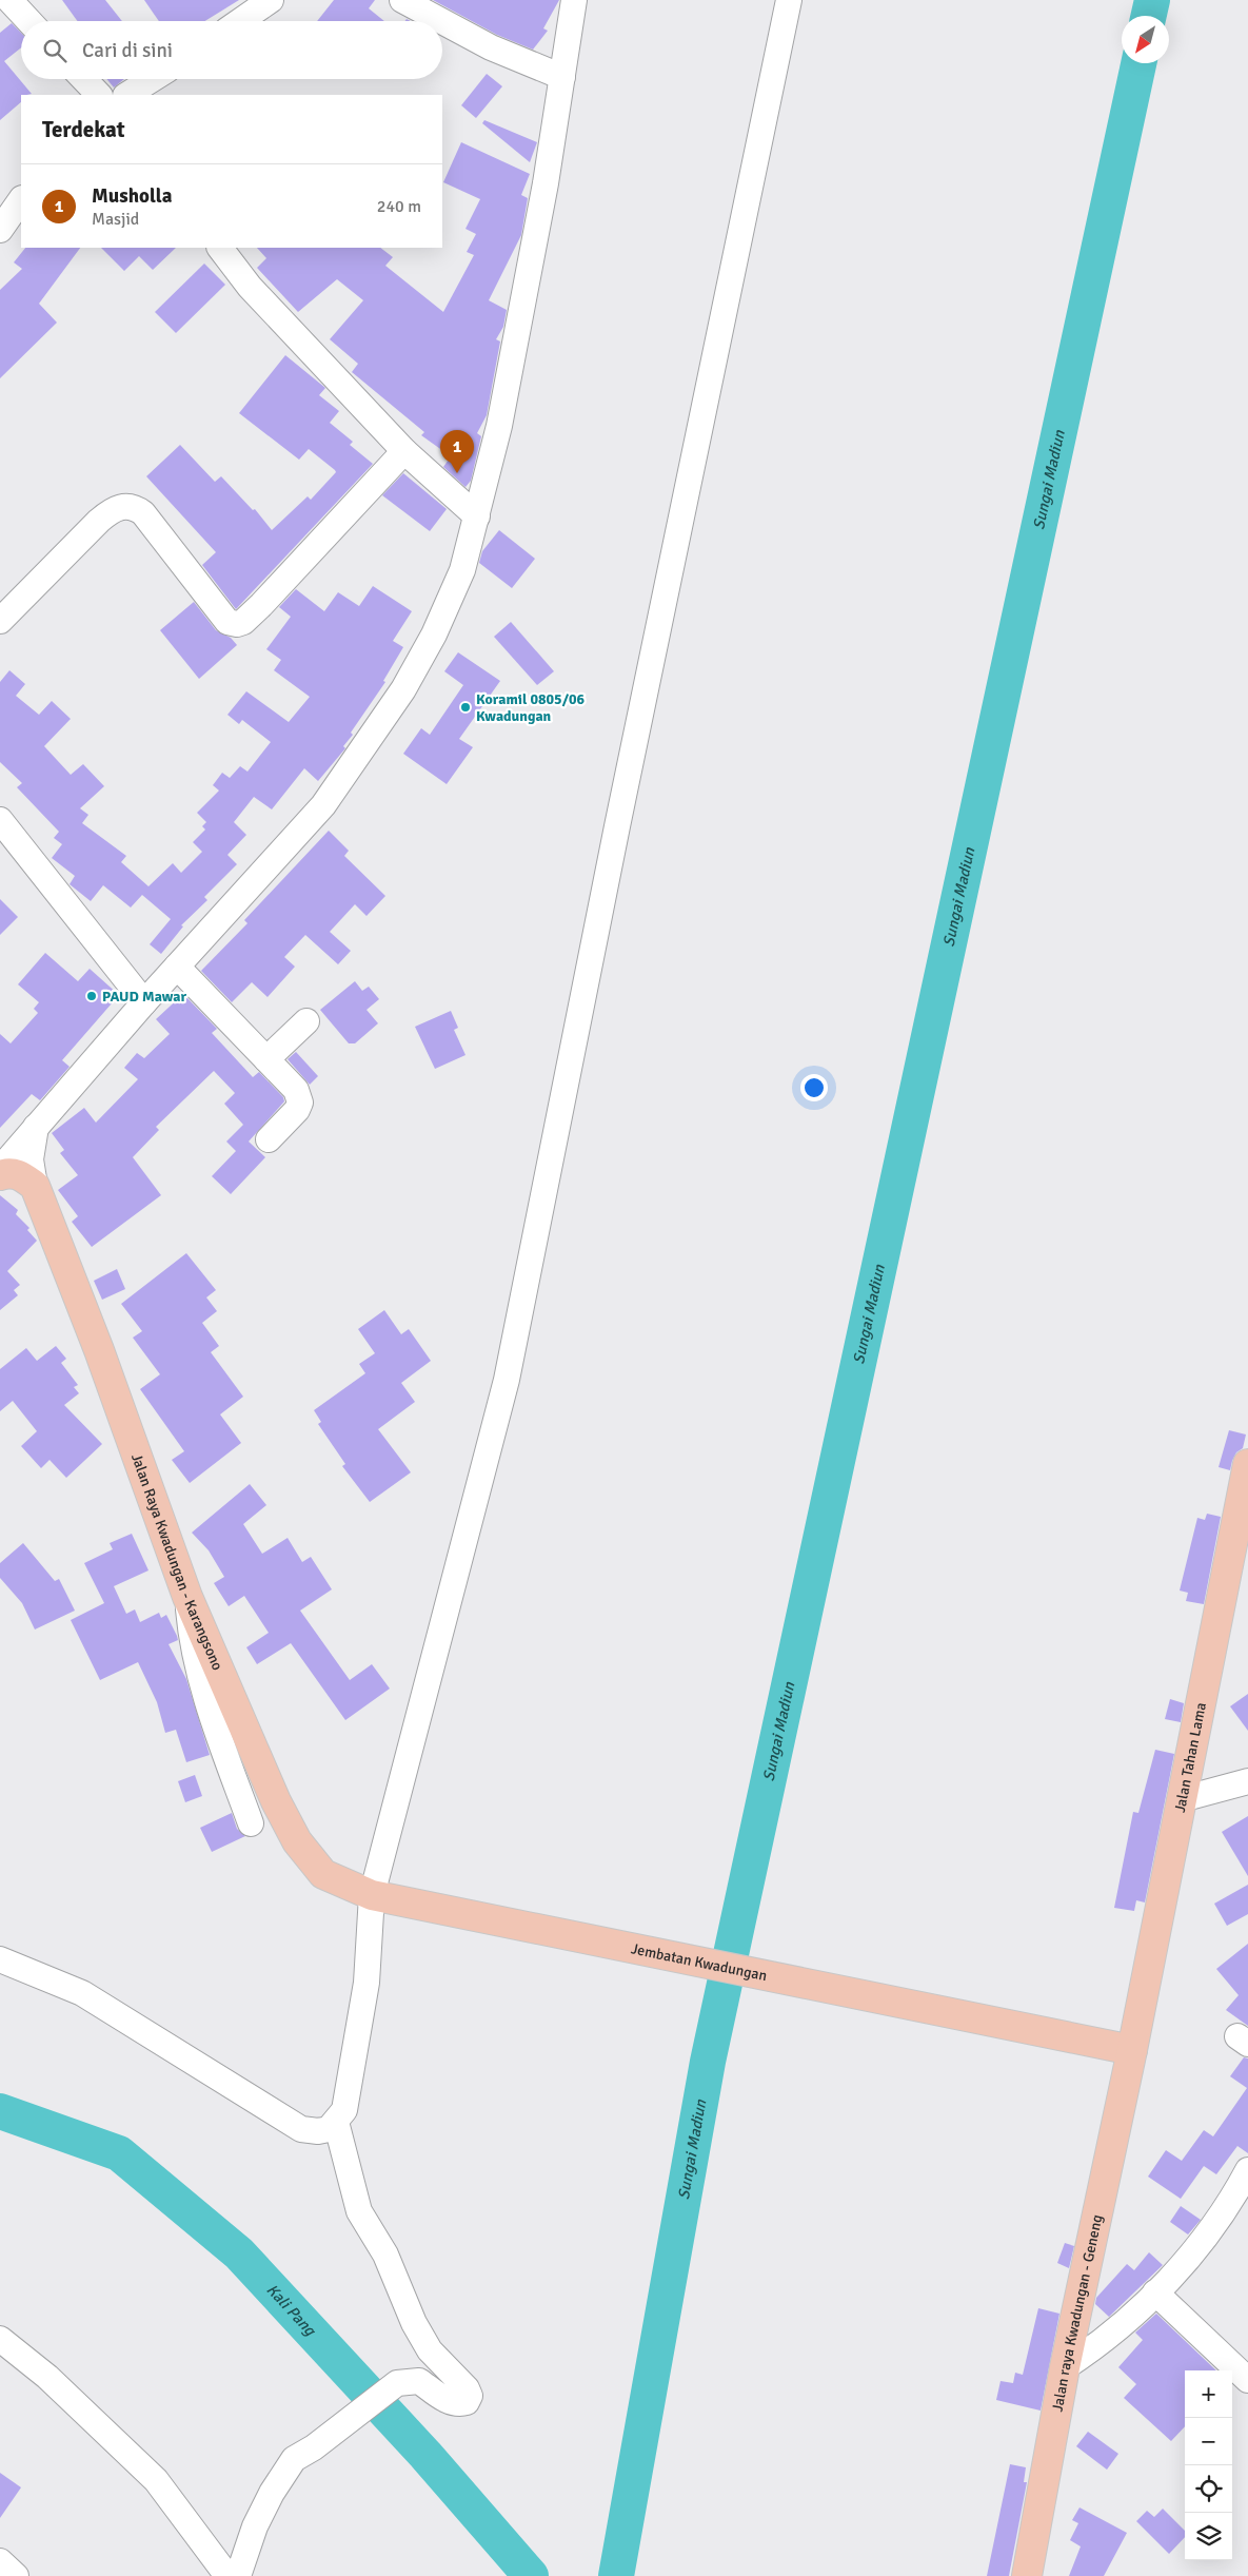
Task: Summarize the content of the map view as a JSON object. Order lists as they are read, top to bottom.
{
  "streets": {
    "main road": [
      "Jalan Raya Kwadungan - Karangsono",
      "Jalan Tahan Lama",
      "Jembatan Kwadungan",
      "Jalan raya Kwadungan - Geneng"
    ]
  },
  "crossings": [
    ["Jalan Raya Kwadungan - Karangsono", "Jembatan Kwadungan"],
    ["Jalan Tahan Lama", "Jembatan Kwadungan"],
    ["Jalan Tahan Lama", "Jalan raya Kwadungan - Geneng"],
    ["Jembatan Kwadungan", "Jalan raya Kwadungan - Geneng"]
  ],
  "water": ["Sungai Madiun", "Kali Pang"],
  "places": ["Koramil 0805/06 Kwadungan", "PAUD Mawar"],
  "north": "bottom left",
  "page": {
    "search": "Cari di sini",
    "heading": "Terdekat",
    "list": [
      {
        "mark": "1",
        "name": "Musholla",
        "note": "Masjid",
        "value": "240 m"
      }
    ],
    "pins": "1",
    "map_buttons": ["+", "−"]
  }
}
